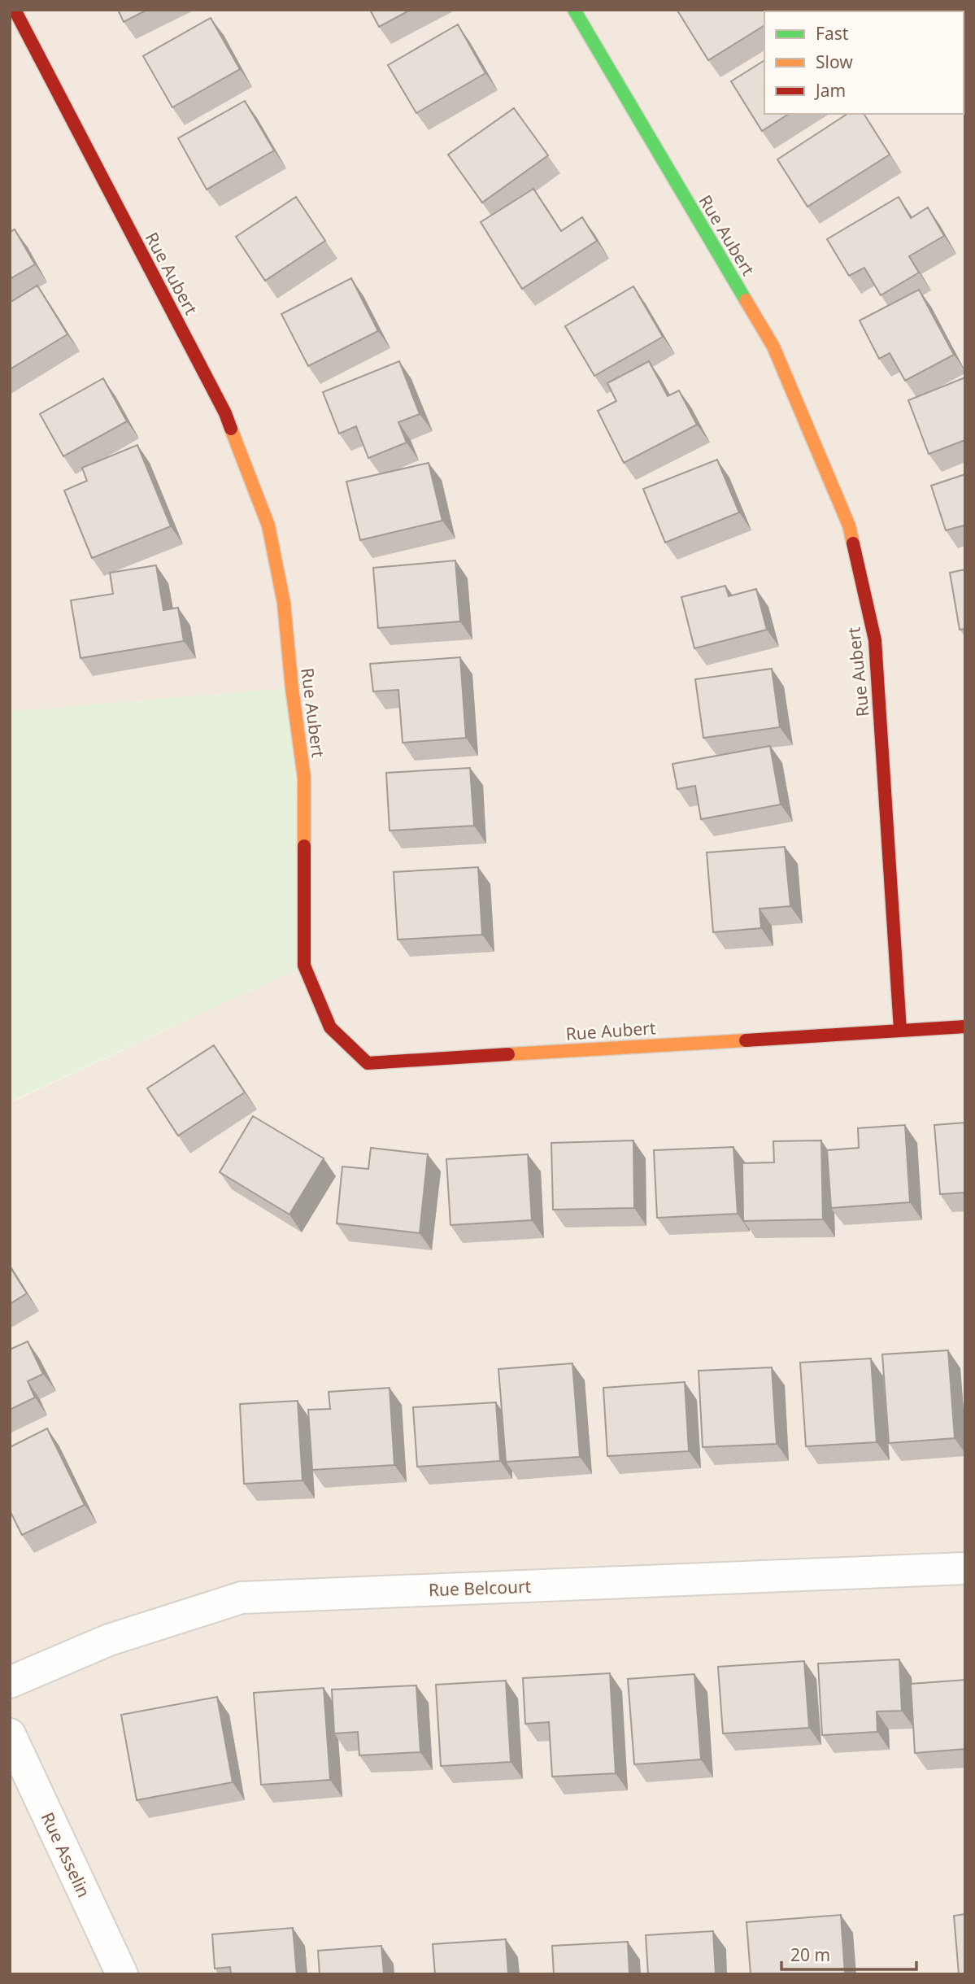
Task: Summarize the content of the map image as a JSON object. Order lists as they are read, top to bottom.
{
  "streets": {
    "street": ["Rue Aubert", "Rue Belcourt", "Rue Asselin"]
  },
  "legend": ["Fast", "Slow", "Jam"],
  "scale_bar": "20 m"
}
